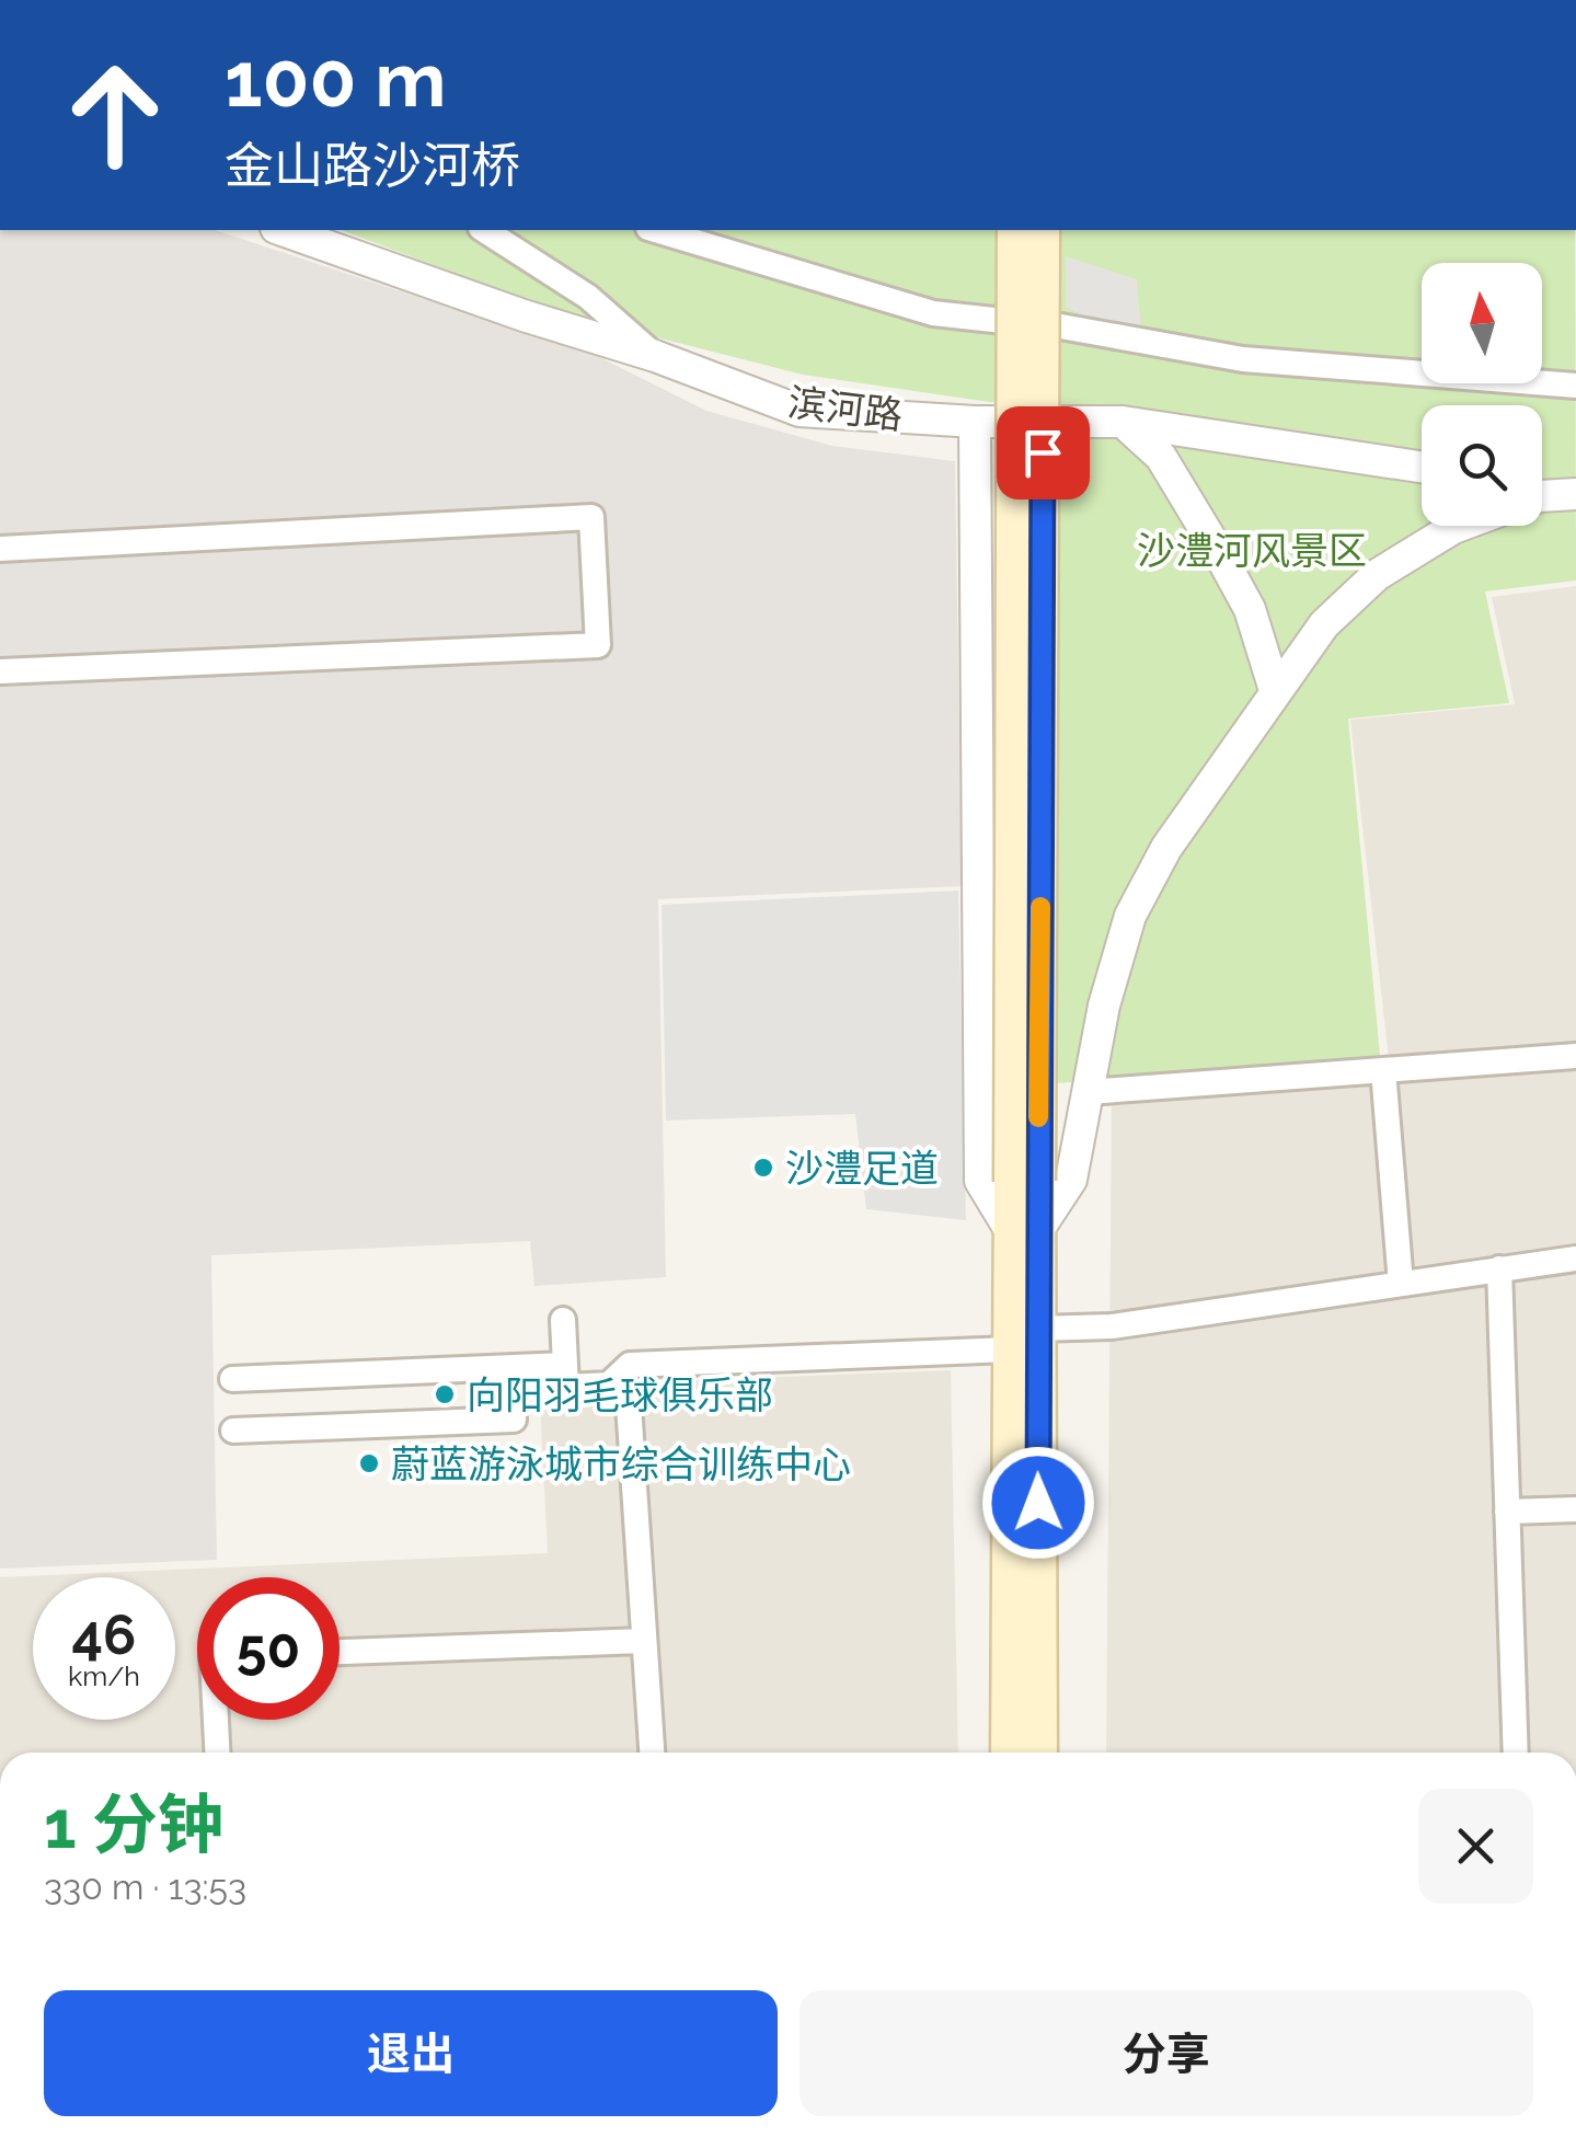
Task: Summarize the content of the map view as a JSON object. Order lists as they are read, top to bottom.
{
  "streets": {
    "street": ["滨河路"]
  },
  "parks": ["沙澧河风景区"],
  "places": ["沙澧足道", "向阳羽毛球俱乐部", "蔚蓝游泳城市综合训练中心"],
  "north": "top",
  "page": {
    "turn": ["100 m", "金山路沙河桥"],
    "speed": "46 km/h",
    "limit": "50",
    "heading": ["1 分钟", "330 m · 13:53"],
    "buttons": ["退出", "分享"]
  }
}
